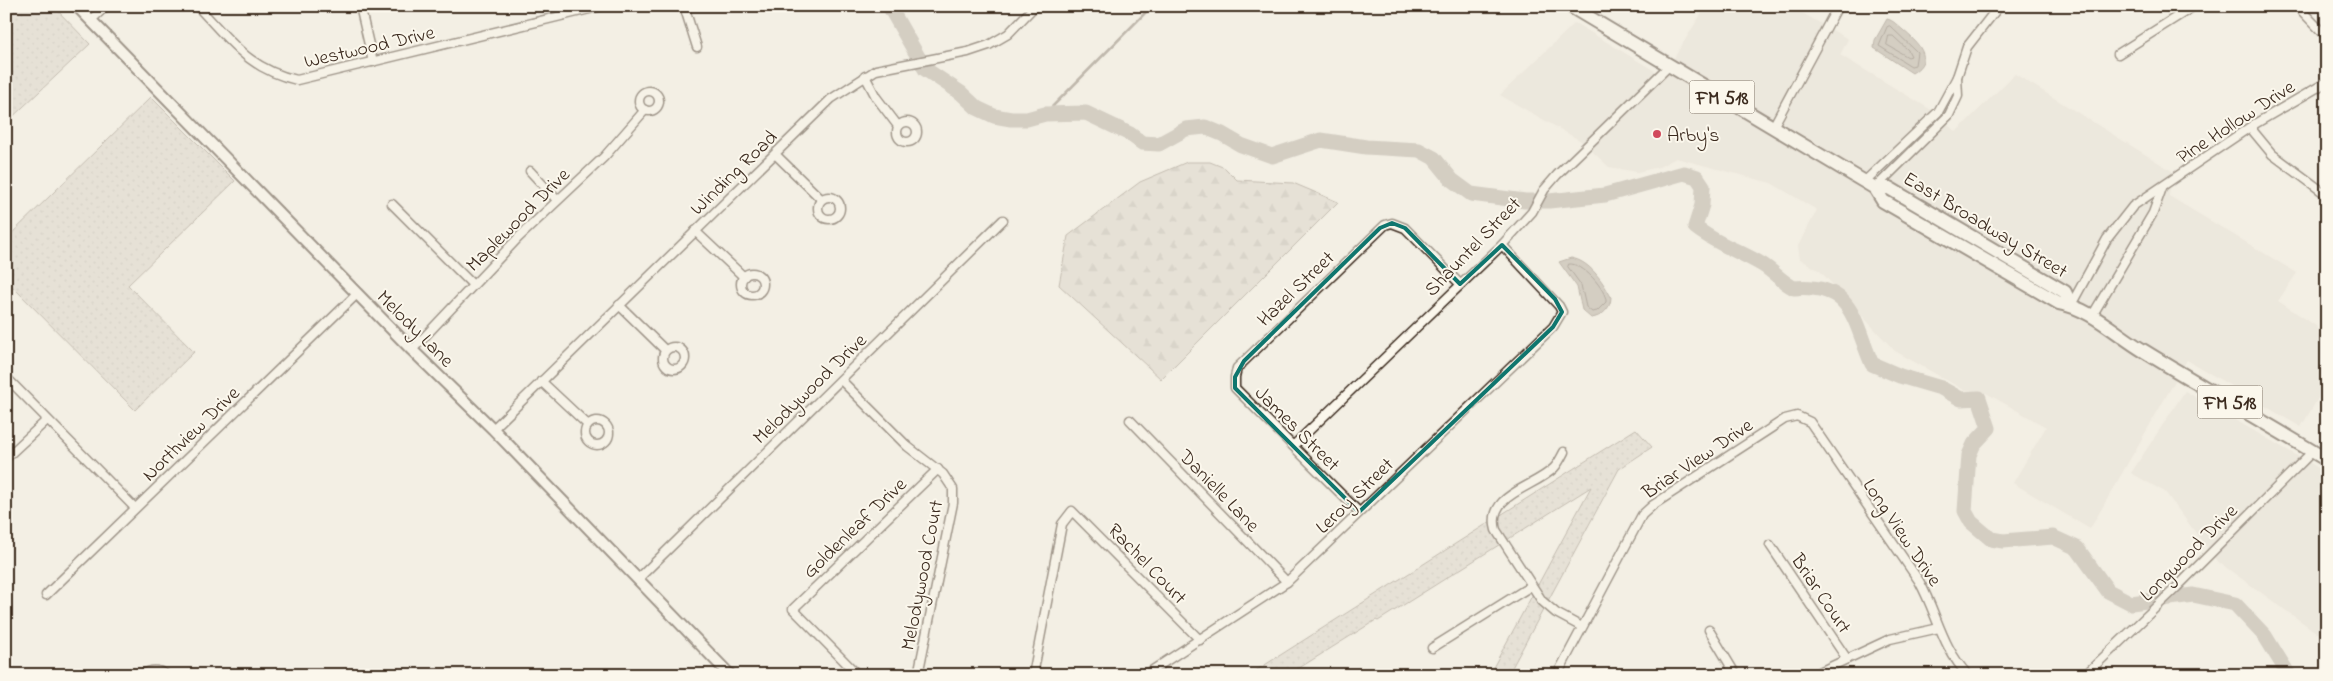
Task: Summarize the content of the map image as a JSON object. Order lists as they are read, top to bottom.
{
  "streets": {
    "main road": ["FM 518", "East Broadway Street"],
    "street": [
      "Westwood Drive",
      "Pine Hollow Drive",
      "Winding Road",
      "Maplewood Drive",
      "Shauntel Street",
      "Hazel Street",
      "Melody Lane",
      "Melodywood Drive",
      "James Street",
      "Northview Drive",
      "Briar View Drive",
      "Danielle Lane",
      "Leroy Street",
      "Goldenleaf Drive",
      "Long View Drive",
      "Longwood Drive",
      "Rachel Court",
      "Melodywood Court",
      "Briar Court"
    ]
  },
  "crossings": [
    ["FM 518", "East Broadway Street"],
    ["FM 518", "Longwood Drive"],
    ["Pine Hollow Drive", "East Broadway Street"],
    ["Winding Road", "Melody Lane"],
    ["Maplewood Drive", "Melody Lane"],
    ["East Broadway Street", "Shauntel Street"],
    ["East Broadway Street", "Longwood Drive"],
    ["Shauntel Street", "Hazel Street"],
    ["Shauntel Street", "James Street"],
    ["Shauntel Street", "Leroy Street"],
    ["Hazel Street", "James Street"],
    ["Melody Lane", "Melodywood Drive"],
    ["Melody Lane", "Northview Drive"],
    ["Melodywood Drive", "Melodywood Court"],
    ["James Street", "Leroy Street"],
    ["Briar View Drive", "Long View Drive"],
    ["Danielle Lane", "Leroy Street"],
    ["Leroy Street", "Rachel Court"],
    ["Goldenleaf Drive", "Melodywood Court"]
  ],
  "places": ["Arby's"]
}
